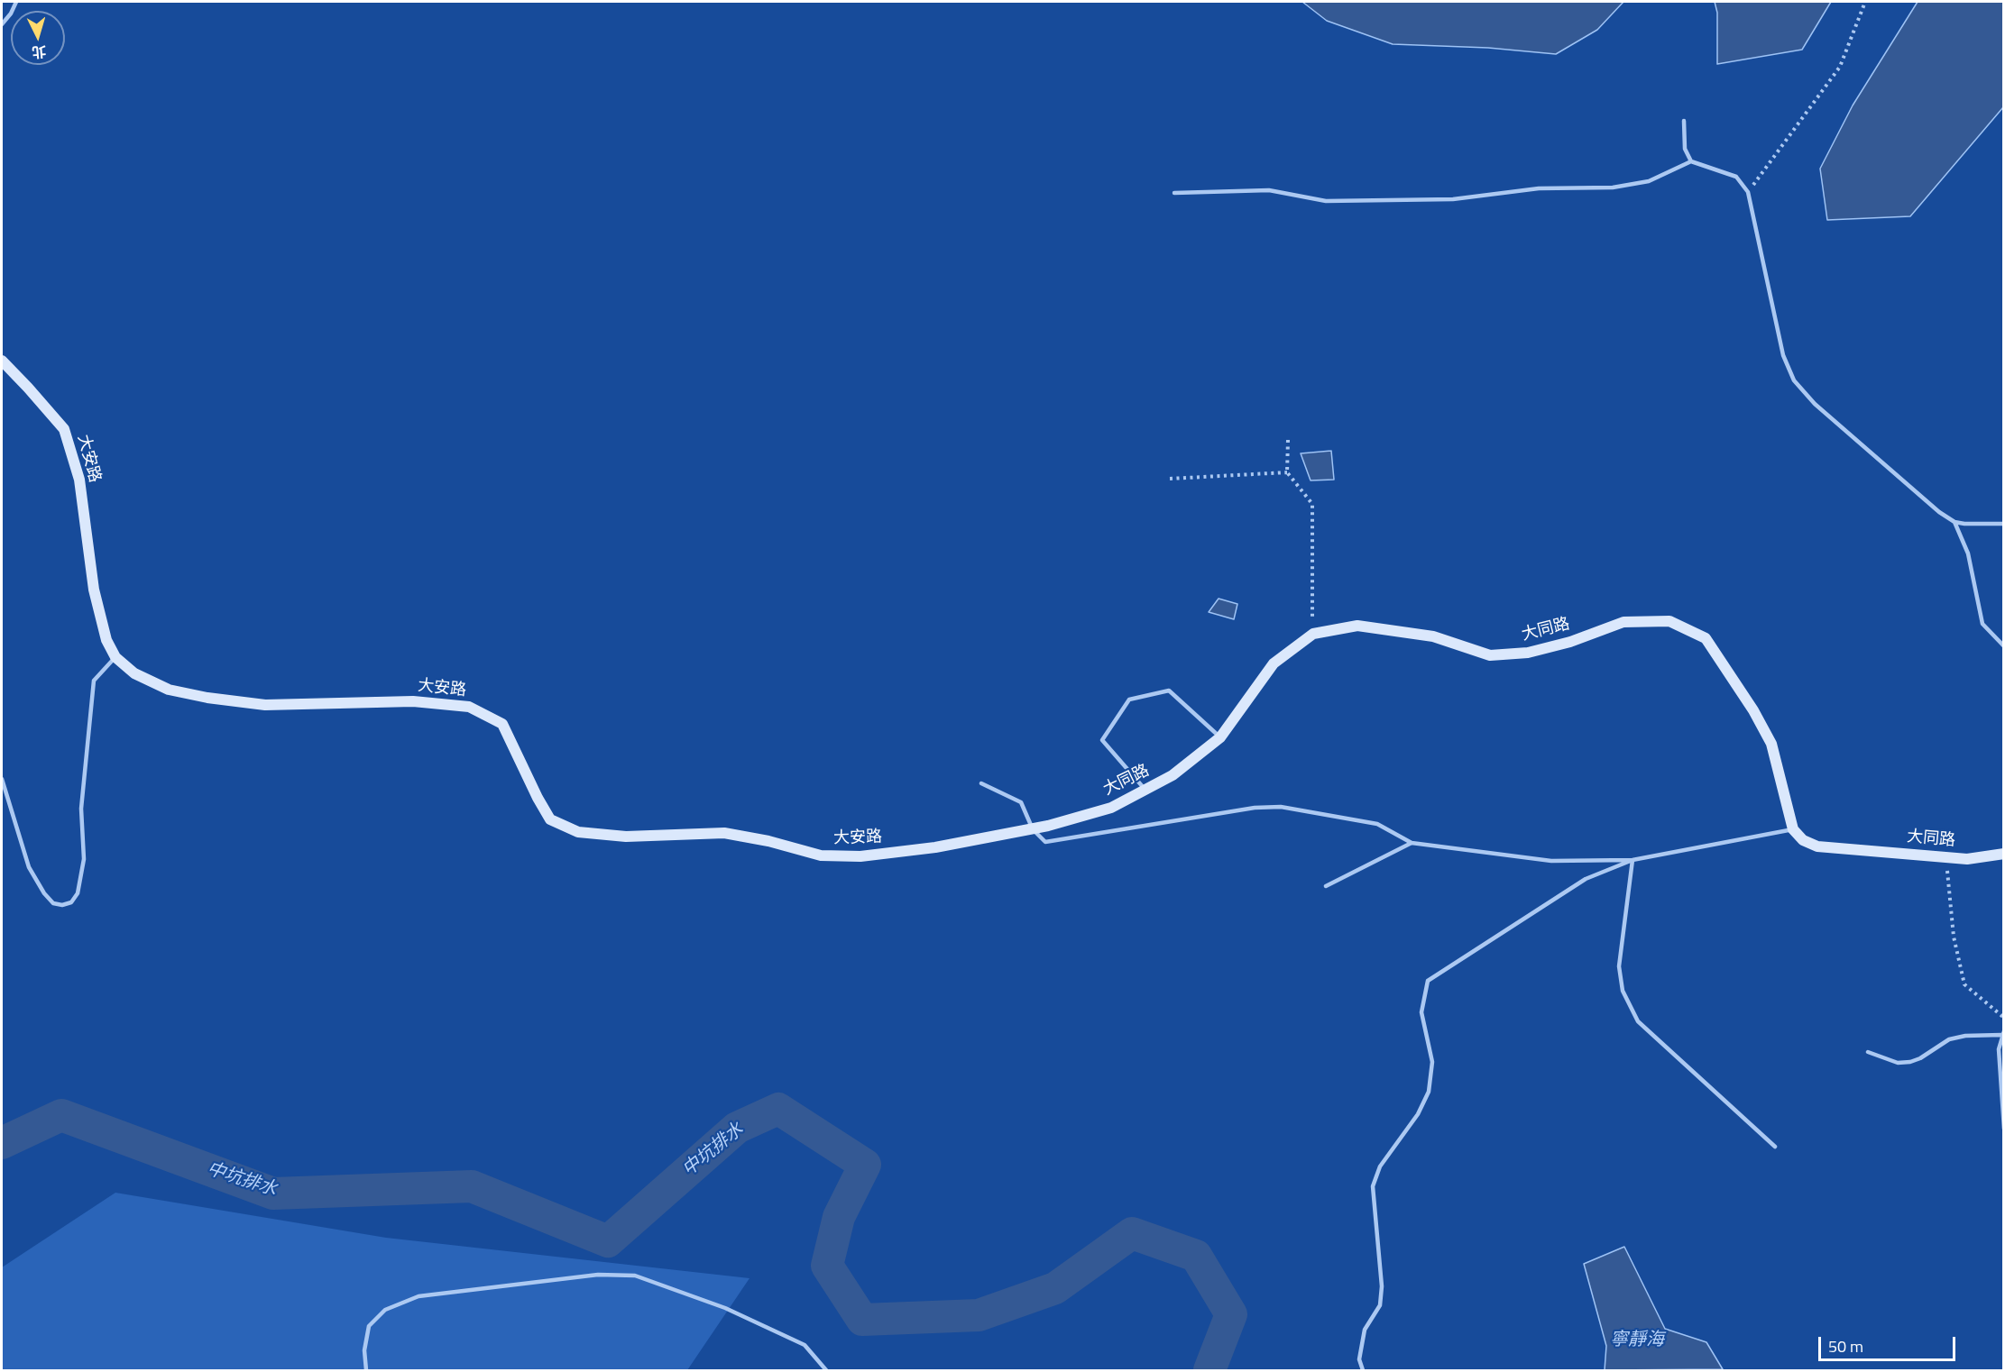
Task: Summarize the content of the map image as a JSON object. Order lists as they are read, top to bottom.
{
  "streets": {
    "street": ["大安路", "大同路"]
  },
  "crossings": [
    ["大安路", "大同路"]
  ],
  "water": ["中坑排水", "寧靜海"],
  "scale_bar": "50 m",
  "north": "bottom"
}
